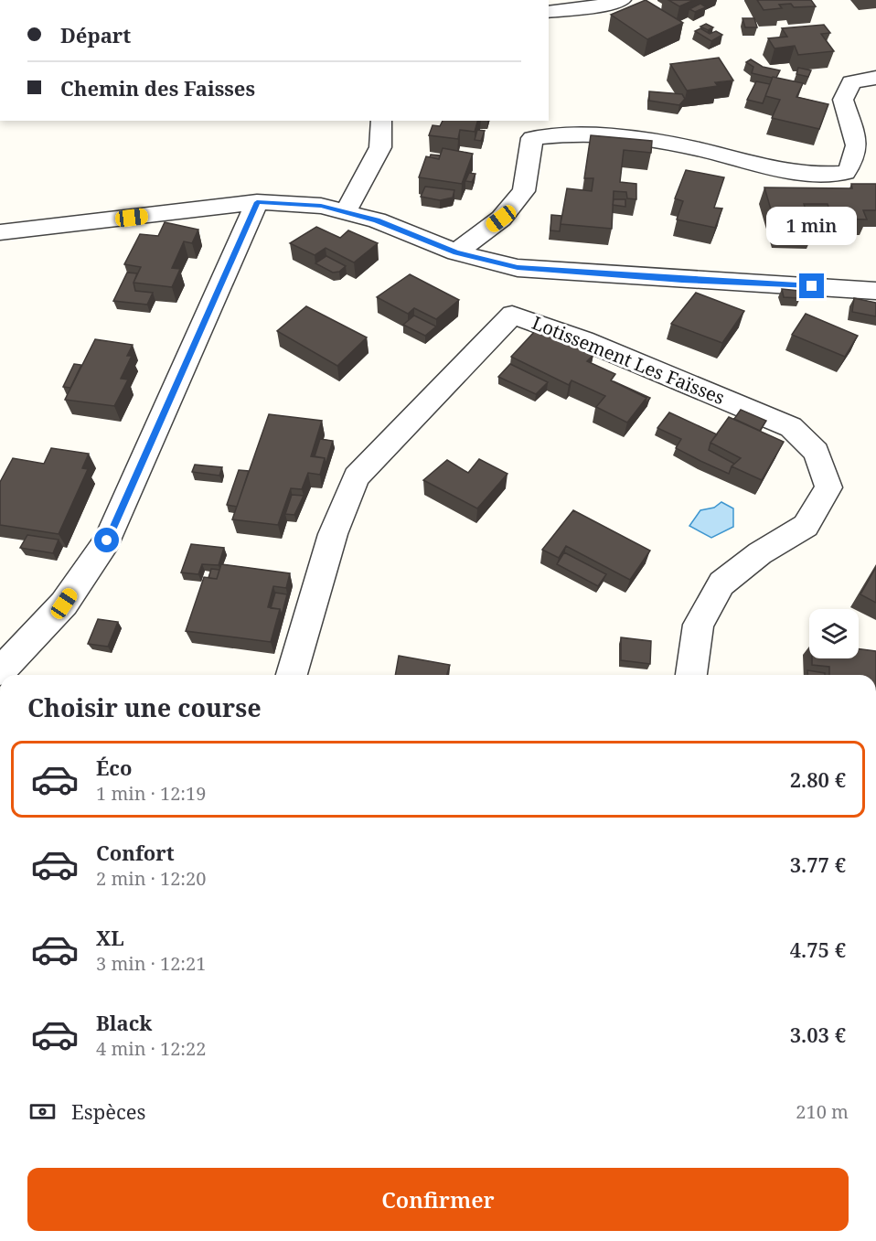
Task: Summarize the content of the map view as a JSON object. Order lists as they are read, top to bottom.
{
  "streets": {
    "street": ["Lotissement Les Faïsses"]
  },
  "page": {
    "banner": ["Départ", "Chemin des Faisses"],
    "bubble": "1 min",
    "heading": "Choisir une course",
    "list": [
      {
        "name": "Éco",
        "note": "1 min · 12:19",
        "value": "2.80 €"
      },
      {
        "name": "Confort",
        "note": "2 min · 12:20",
        "value": "3.77 €"
      },
      {
        "name": "XL",
        "note": "3 min · 12:21",
        "value": "4.75 €"
      },
      {
        "name": "Black",
        "note": "4 min · 12:22",
        "value": "3.03 €"
      }
    ],
    "pay": ["Espèces", "210 m"],
    "buttons": "Confirmer"
  }
}
